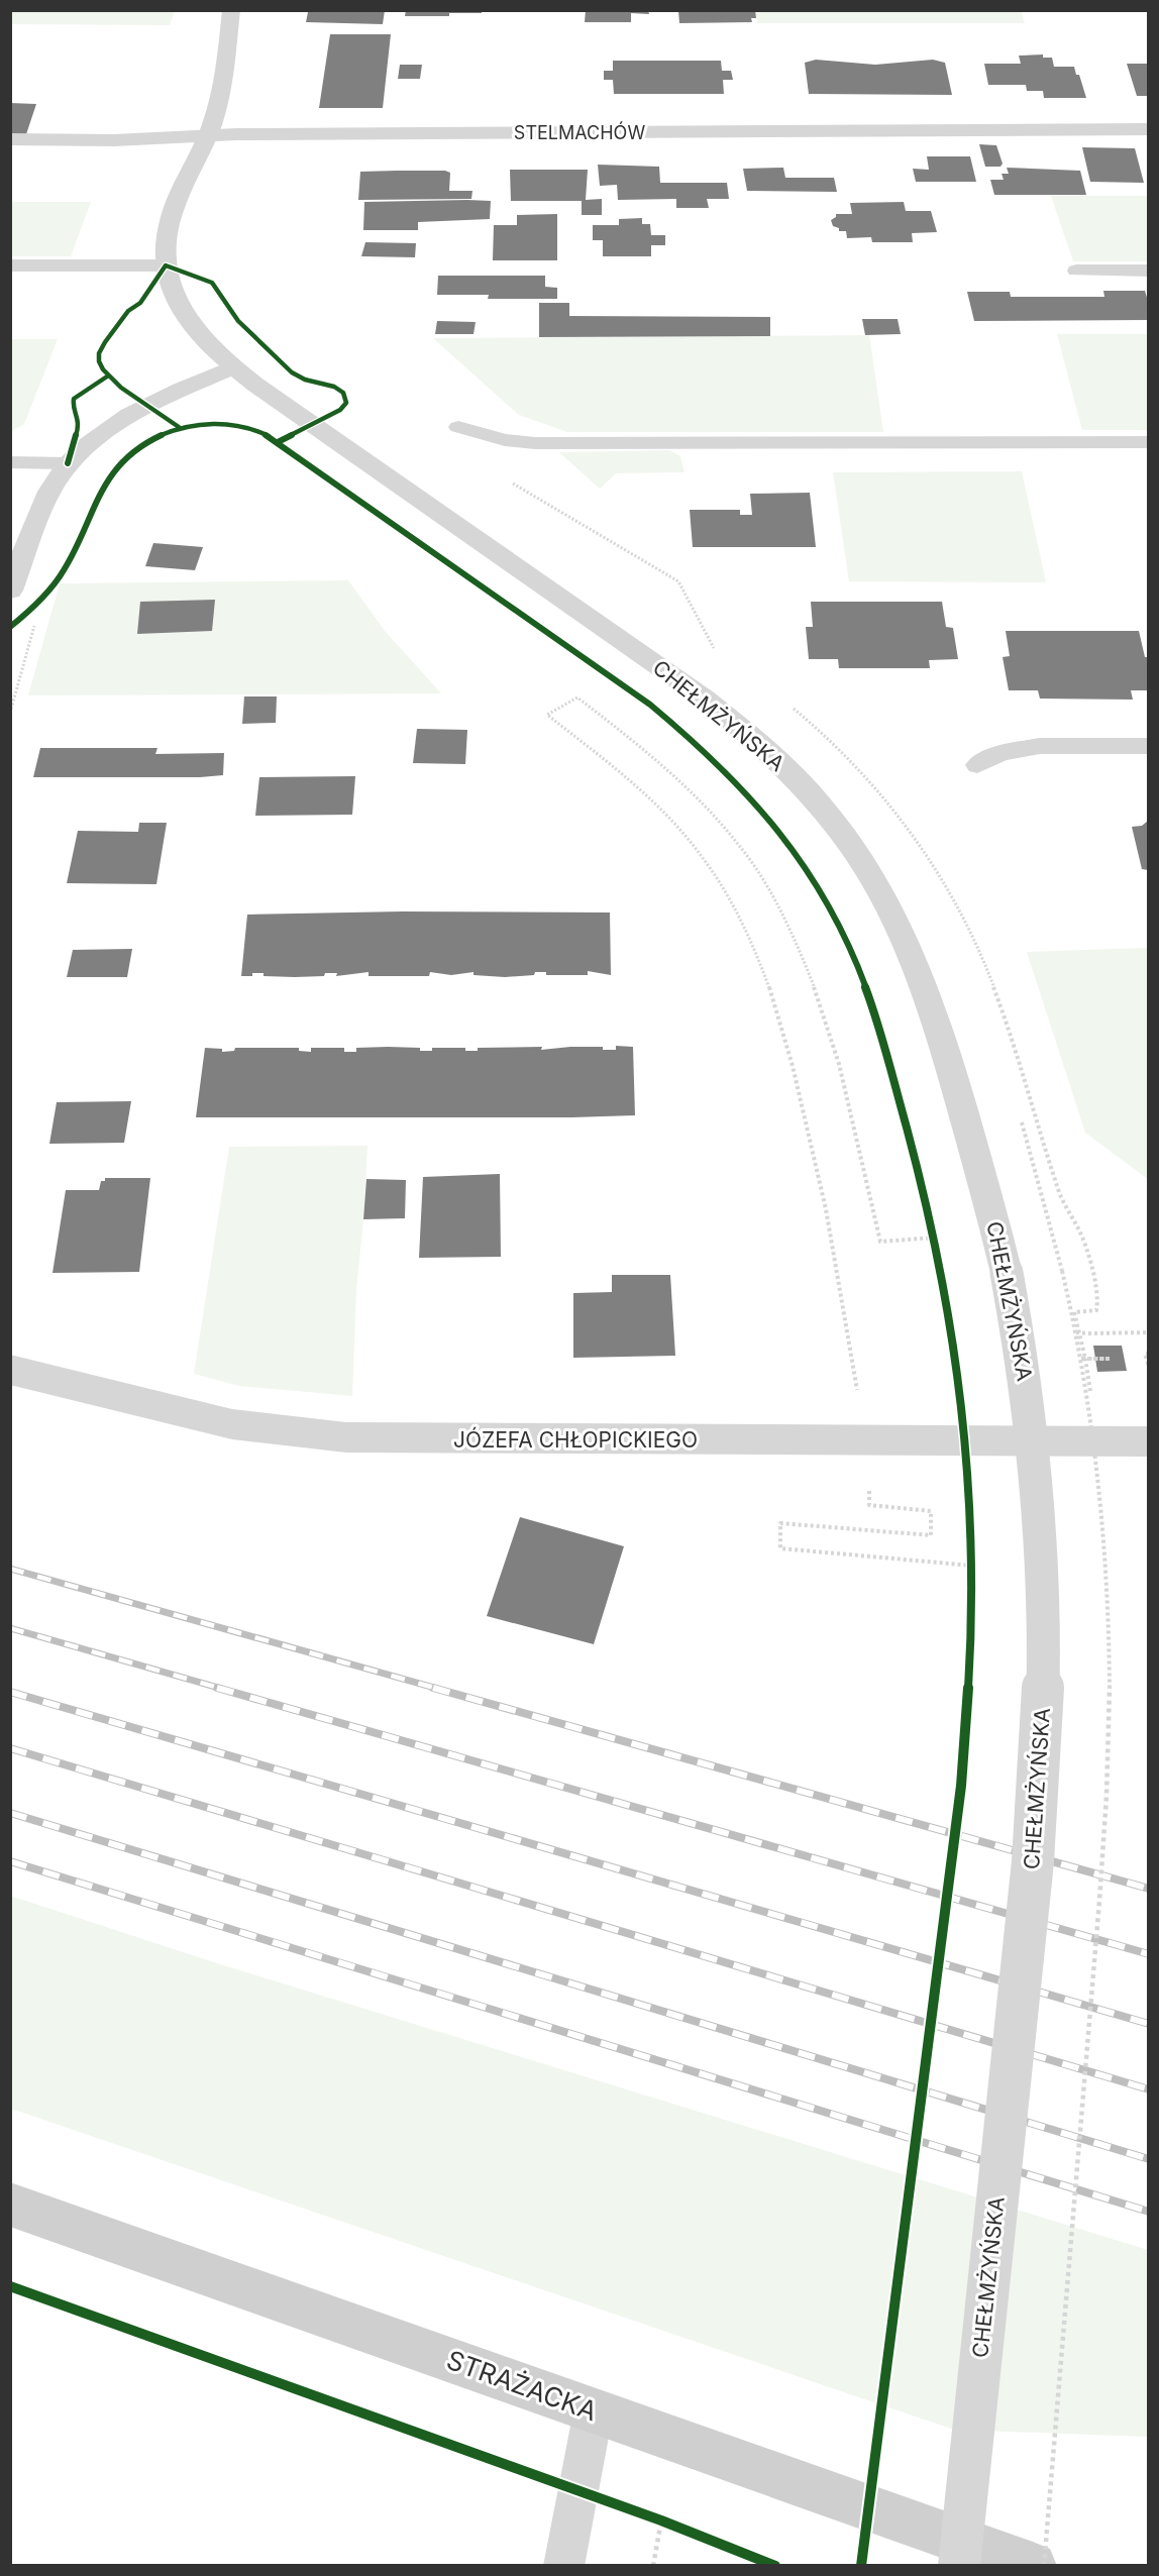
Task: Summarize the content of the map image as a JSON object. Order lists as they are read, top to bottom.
{
  "streets": {
    "main road": ["STRAŻACKA"],
    "street": ["STELMACHÓW", "CHEŁMŻYŃSKA", "JÓZEFA CHŁOPICKIEGO"]
  },
  "crossings": [
    ["STELMACHÓW", "CHEŁMŻYŃSKA"]
  ]
}
